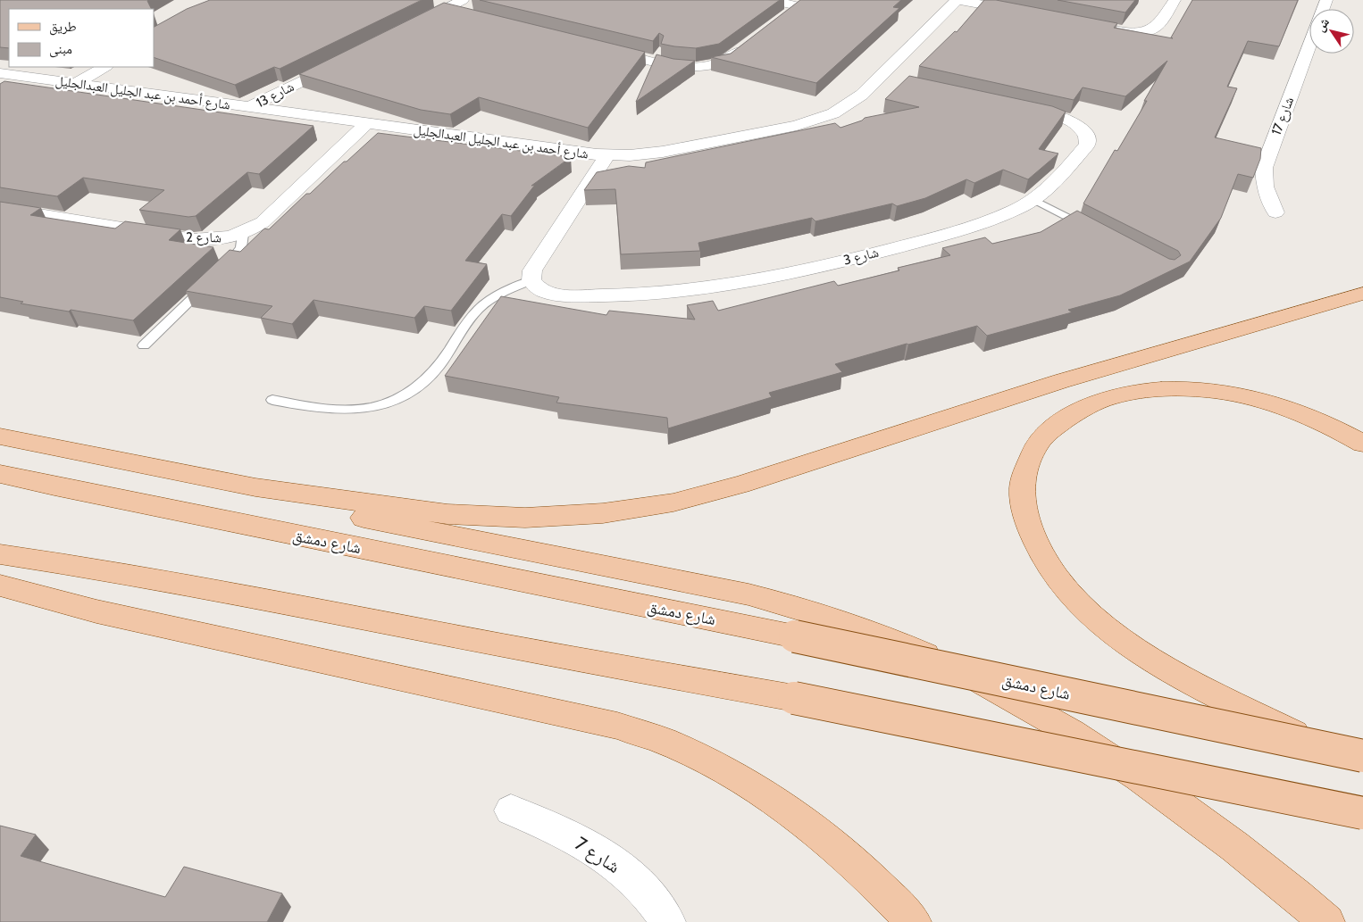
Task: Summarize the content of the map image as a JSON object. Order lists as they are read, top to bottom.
{
  "streets": {
    "main road": ["شارع دمشق"],
    "street": [
      "شارع أحمد بن عبد الجليل العبدالجليل",
      "شارع 13",
      "شارع 17",
      "شارع 2",
      "شارع 3",
      "شارع 7"
    ]
  },
  "crossings": [
    ["شارع أحمد بن عبد الجليل العبدالجليل", "شارع 13"],
    ["شارع أحمد بن عبد الجليل العبدالجليل", "شارع 2"]
  ],
  "legend": ["طريق", "مبنى"],
  "north": "top left"
}
